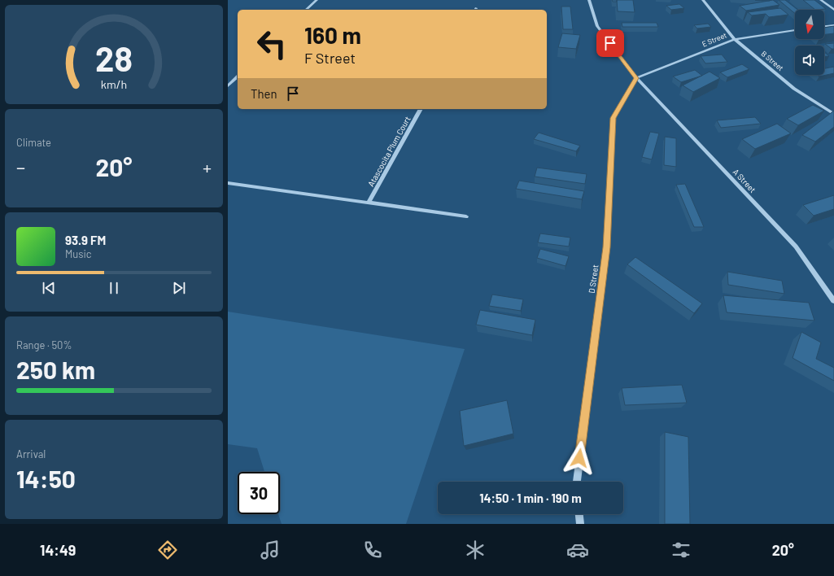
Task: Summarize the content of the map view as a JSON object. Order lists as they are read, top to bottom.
{
  "streets": {
    "street": [
      "E Street",
      "B Street",
      "Atascocita Plum Court",
      "A Street",
      "D Street"
    ]
  },
  "crossings": [
    ["E Street", "B Street"],
    ["E Street", "A Street"],
    ["E Street", "D Street"],
    ["A Street", "D Street"]
  ],
  "north": "bottom",
  "page": {
    "turn": ["160 m", "F Street"],
    "then": "Then",
    "tile": [
      "Climate",
      ["Range · 50%", "250 km"],
      ["Arrival", "14:50"]
    ],
    "heat": ["−", "20°", "+"],
    "song": ["93.9 FM", "Music"],
    "limit": "30",
    "trip": "14:50 · 1 min · 190 m",
    "tabs": ["14:49", "20°"],
    "gauge": ["28", "km/h"]
  }
}
